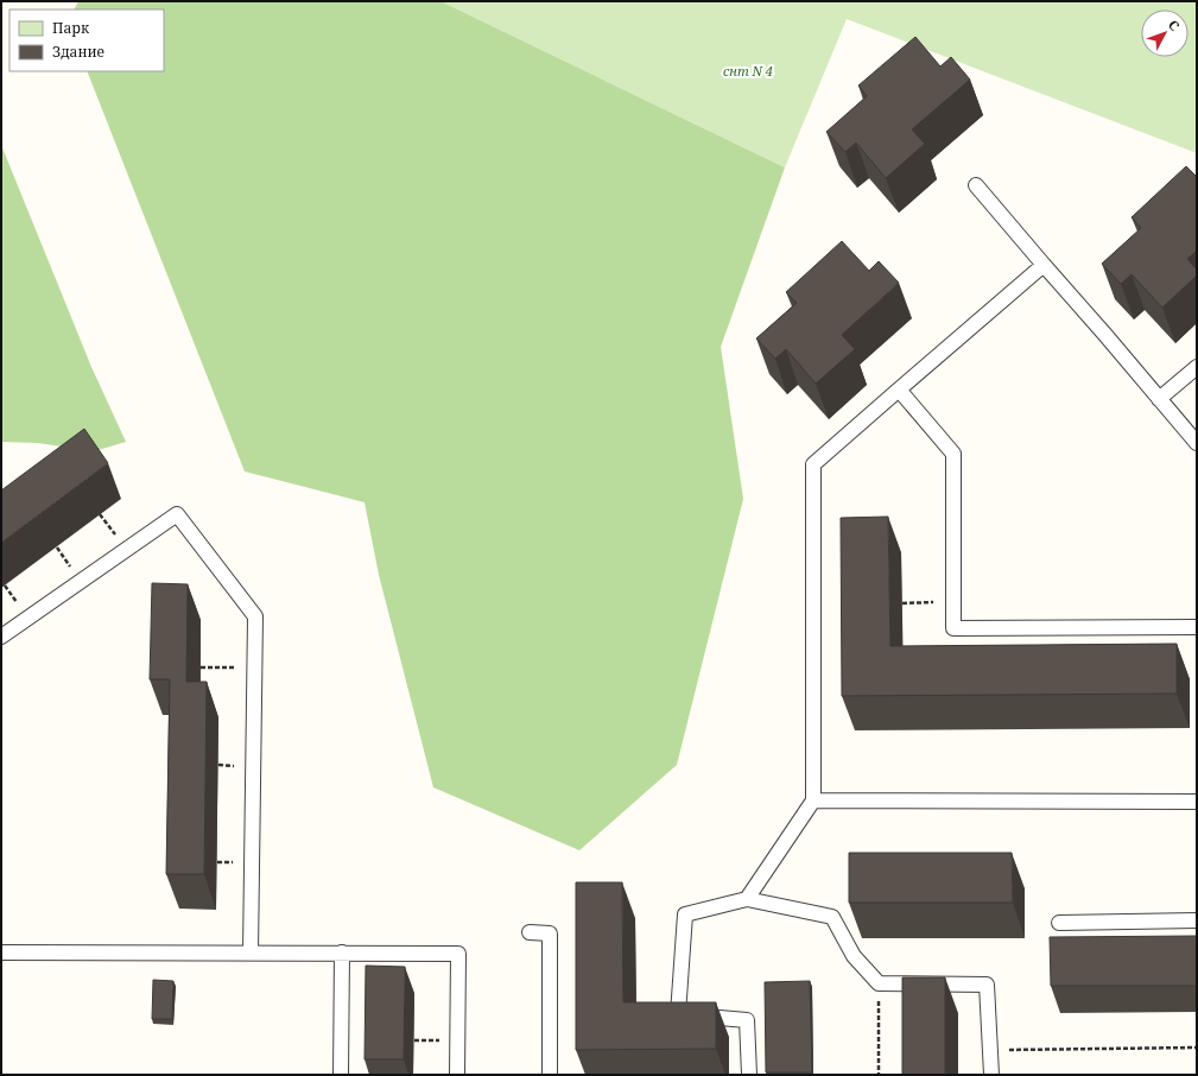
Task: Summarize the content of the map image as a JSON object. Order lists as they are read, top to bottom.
{
  "parks": ["снт N 4"],
  "legend": ["Парк", "Здание"],
  "north": "top right"
}
